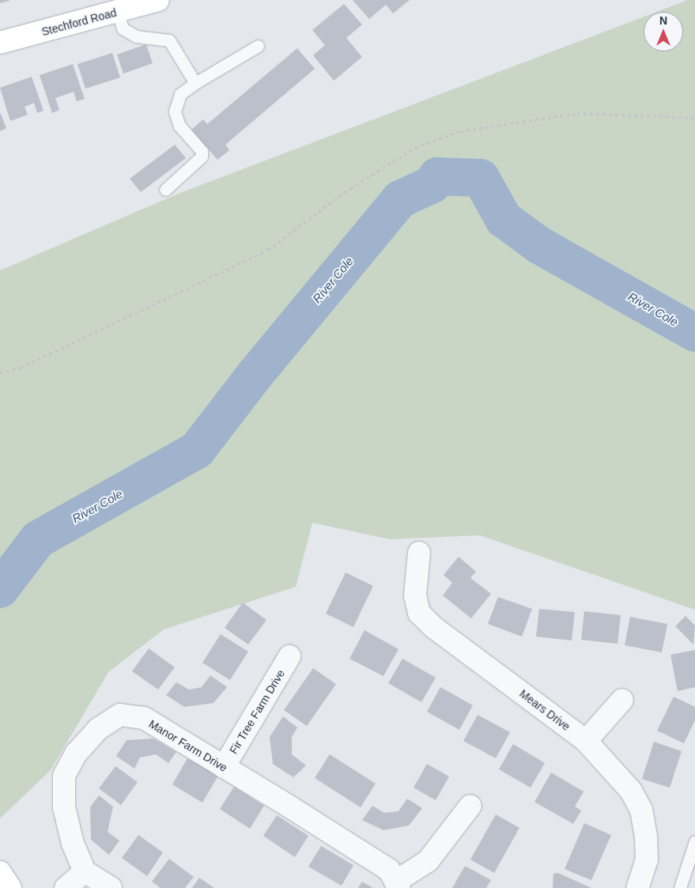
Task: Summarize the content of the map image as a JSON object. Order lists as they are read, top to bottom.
{
  "streets": {
    "main road": ["Stechford Road"],
    "street": ["Mears Drive", "Fir Tree Farm Drive", "Manor Farm Drive"]
  },
  "crossings": [
    ["Fir Tree Farm Drive", "Manor Farm Drive"]
  ],
  "water": ["River Cole"],
  "north": "top"
}
